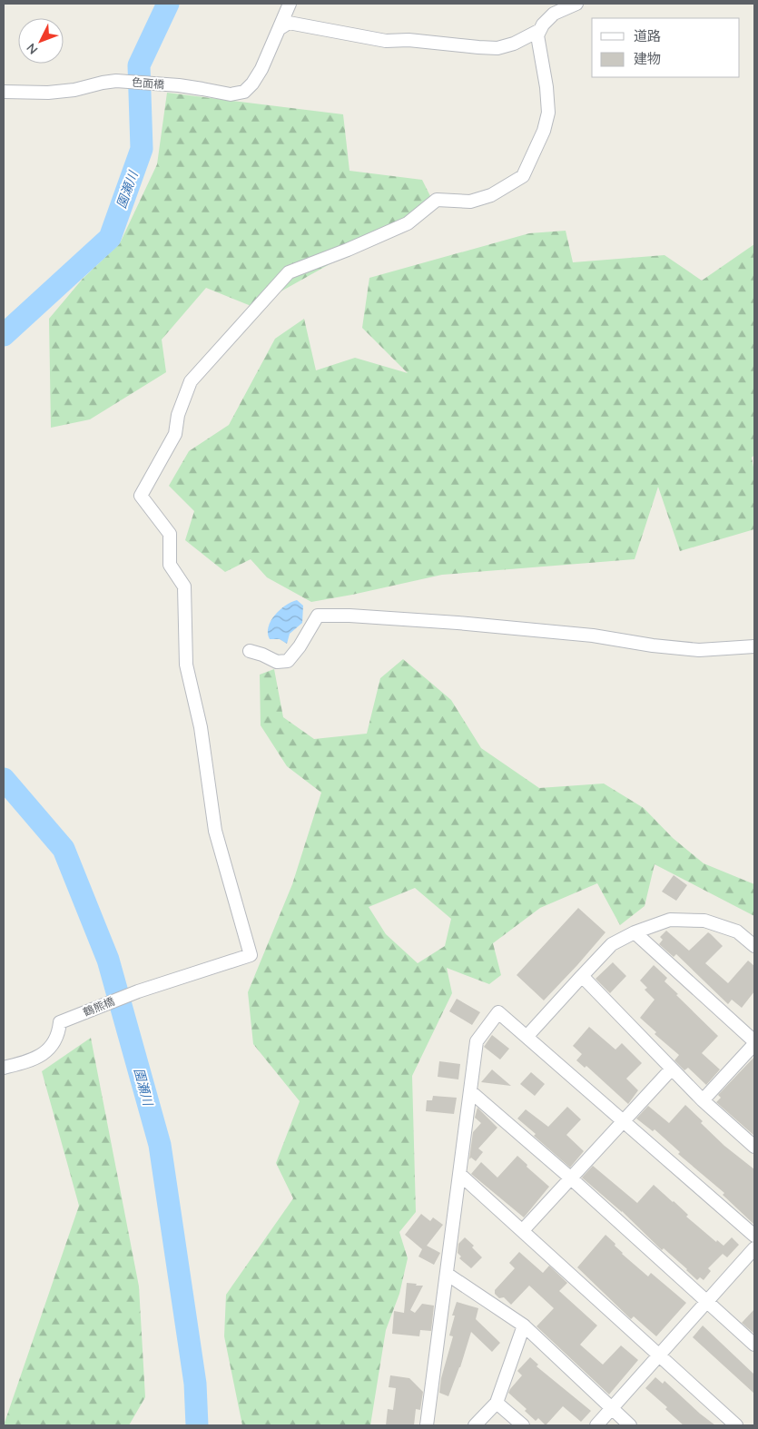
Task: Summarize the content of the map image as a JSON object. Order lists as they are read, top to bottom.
{
  "streets": {
    "street": ["色面橋", "鶴熊橋"]
  },
  "water": ["園瀬川"],
  "legend": ["道路", "建物"],
  "north": "bottom left"
}
